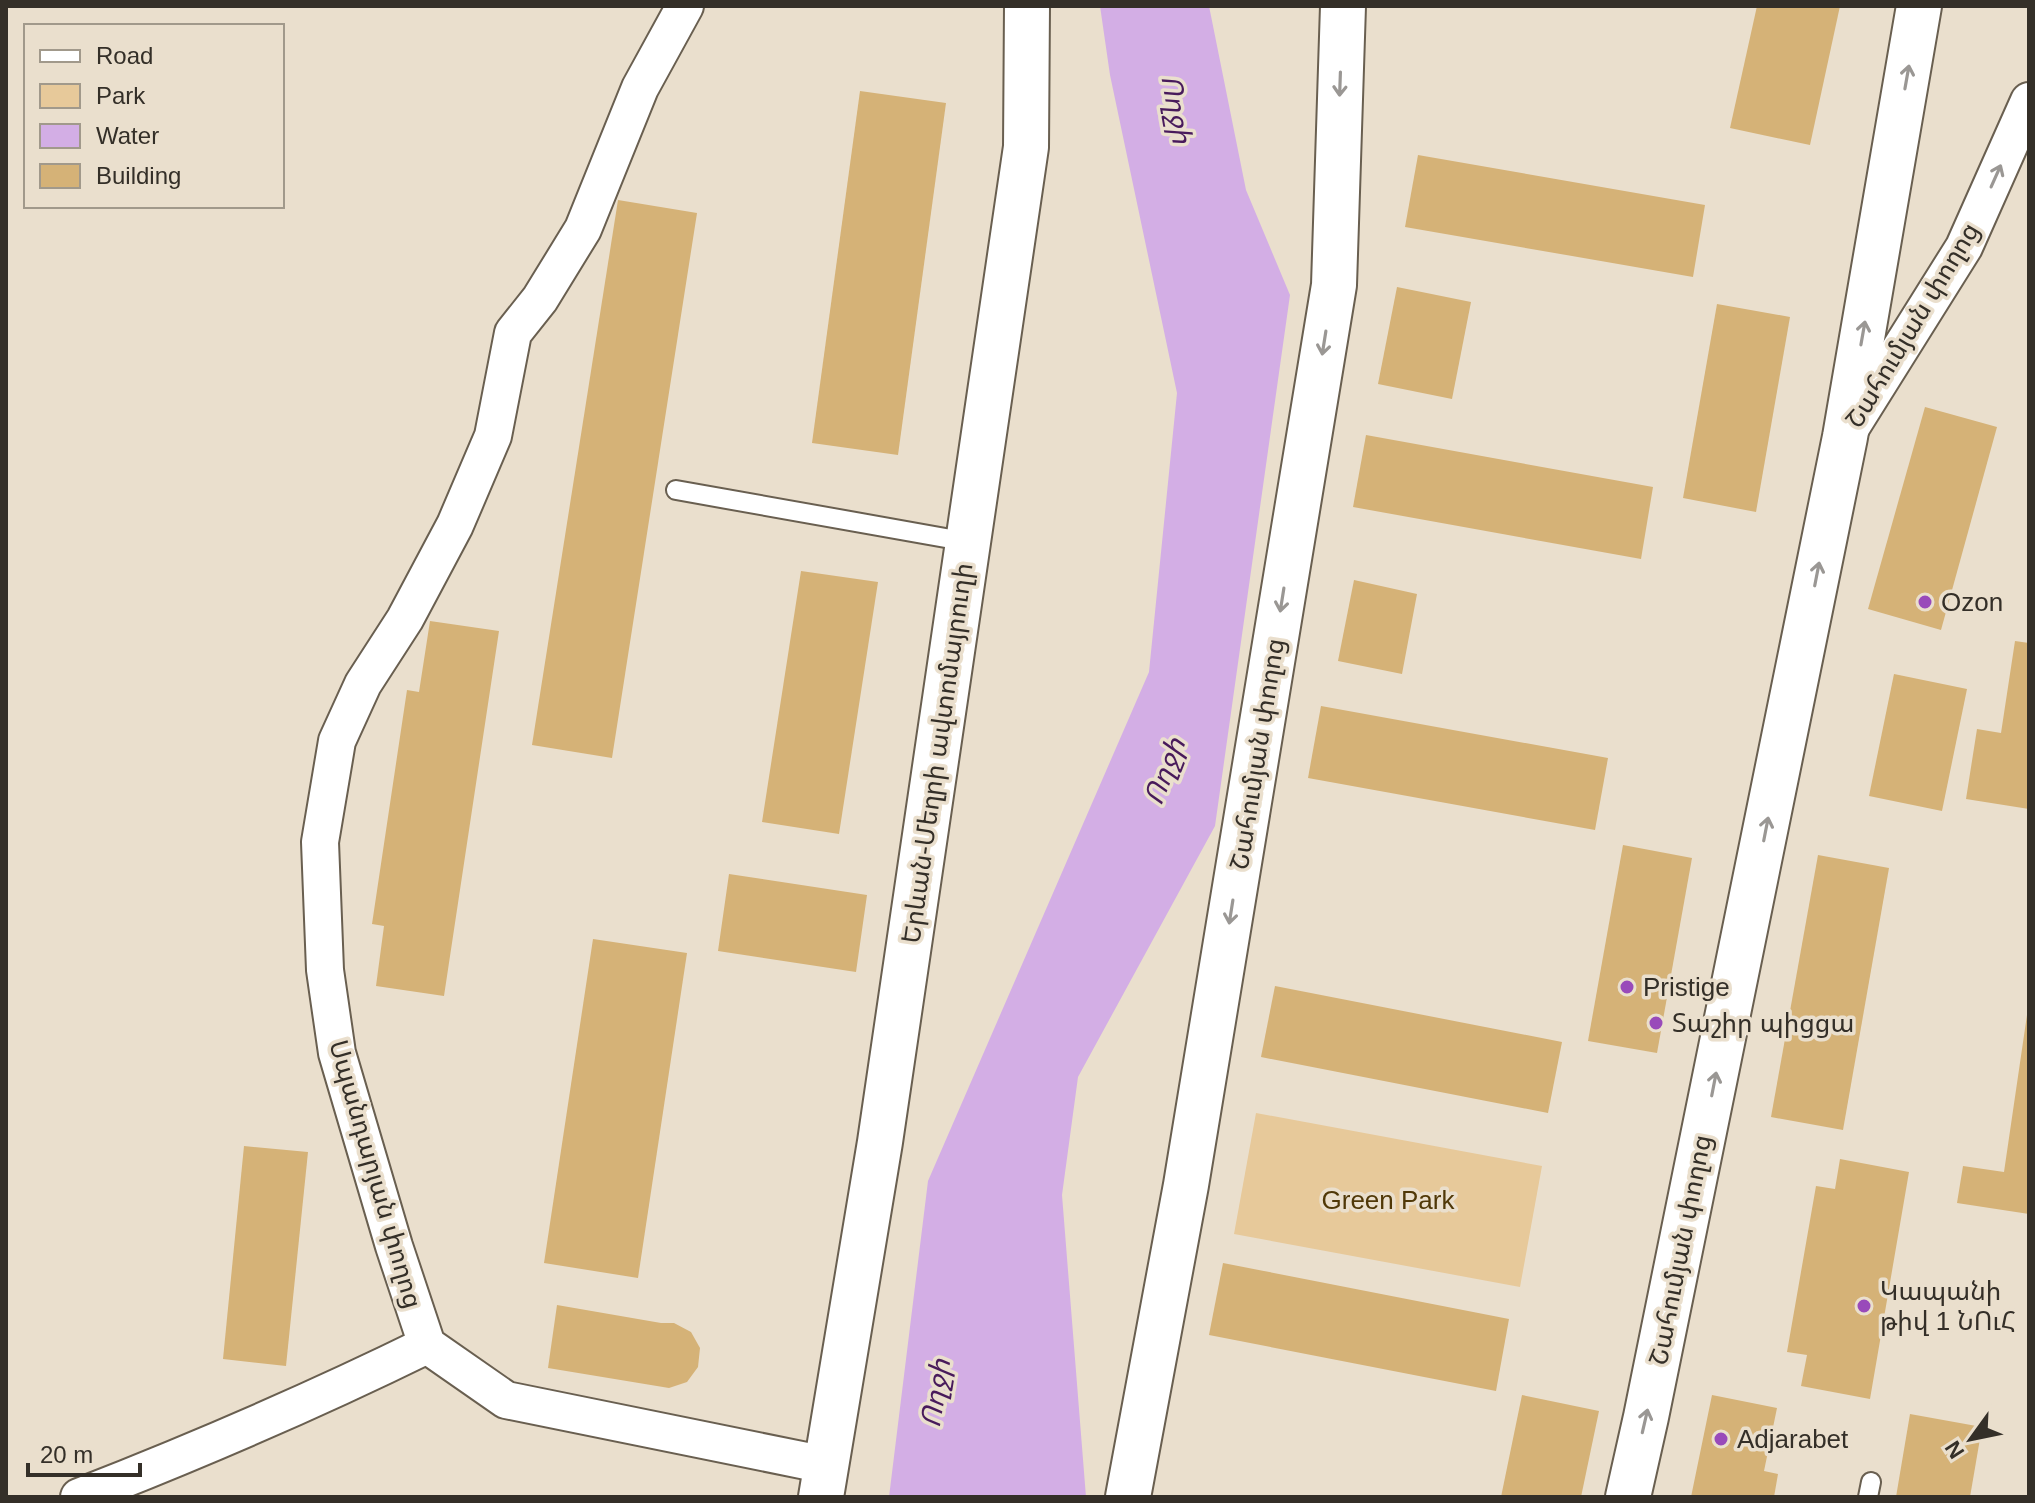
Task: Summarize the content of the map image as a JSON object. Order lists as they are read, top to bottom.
{
  "streets": {
    "main road": ["Շահումյան փողոց", "Երևան-Մեղրի ավտոմայրուղի"],
    "street": ["Սպանդարյան փողոց"]
  },
  "water": ["Ողջի"],
  "parks": ["Green Park"],
  "places": [
    "Ozon",
    "Pristige",
    "Տաշիր պիցցա",
    "Կապանի թիվ 1 ՆՈւՀ",
    "Adjarabet"
  ],
  "legend": [
    "Road",
    "Park",
    "Water",
    "Building"
  ],
  "scale_bar": "20 m",
  "north": "bottom left"
}
